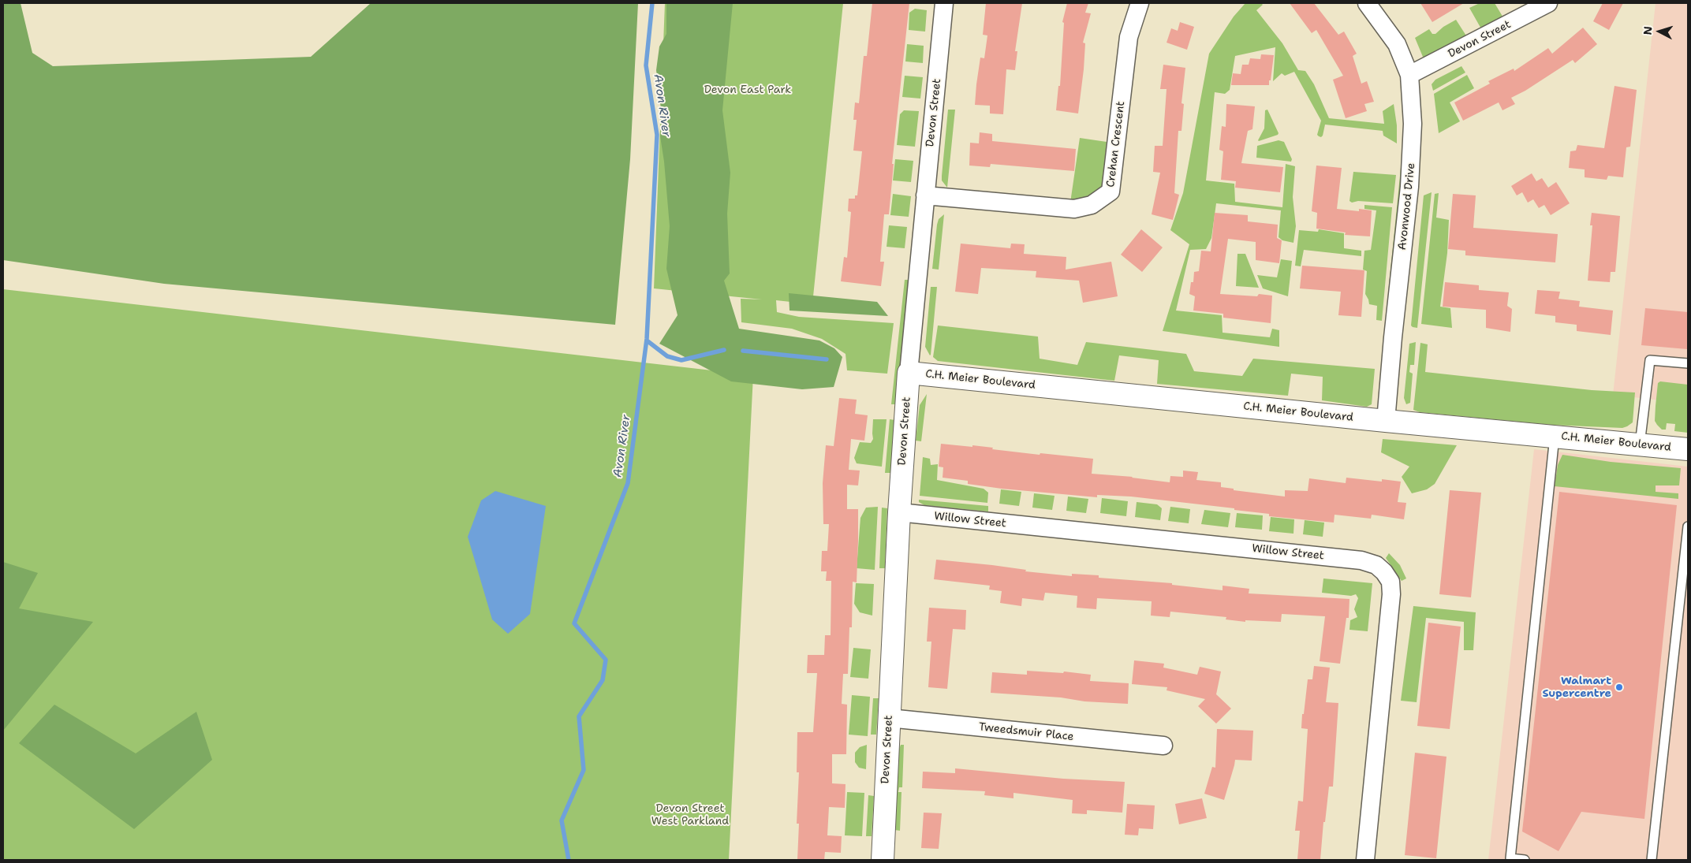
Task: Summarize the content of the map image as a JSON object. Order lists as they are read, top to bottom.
{
  "streets": {
    "street": [
      "Devon Street",
      "Crehan Crescent",
      "Avonwood Drive",
      "C.H. Meier Boulevard",
      "Willow Street",
      "Tweedsmuir Place"
    ]
  },
  "crossings": [
    ["Devon Street", "Crehan Crescent"],
    ["Devon Street", "Avonwood Drive"],
    ["Devon Street", "C.H. Meier Boulevard"],
    ["Devon Street", "Willow Street"],
    ["Devon Street", "Tweedsmuir Place"],
    ["Avonwood Drive", "C.H. Meier Boulevard"]
  ],
  "water": ["Avon River"],
  "parks": ["Devon East Park", "Devon Street West Parkland"],
  "places": ["Walmart Supercentre"],
  "north": "left"
}
